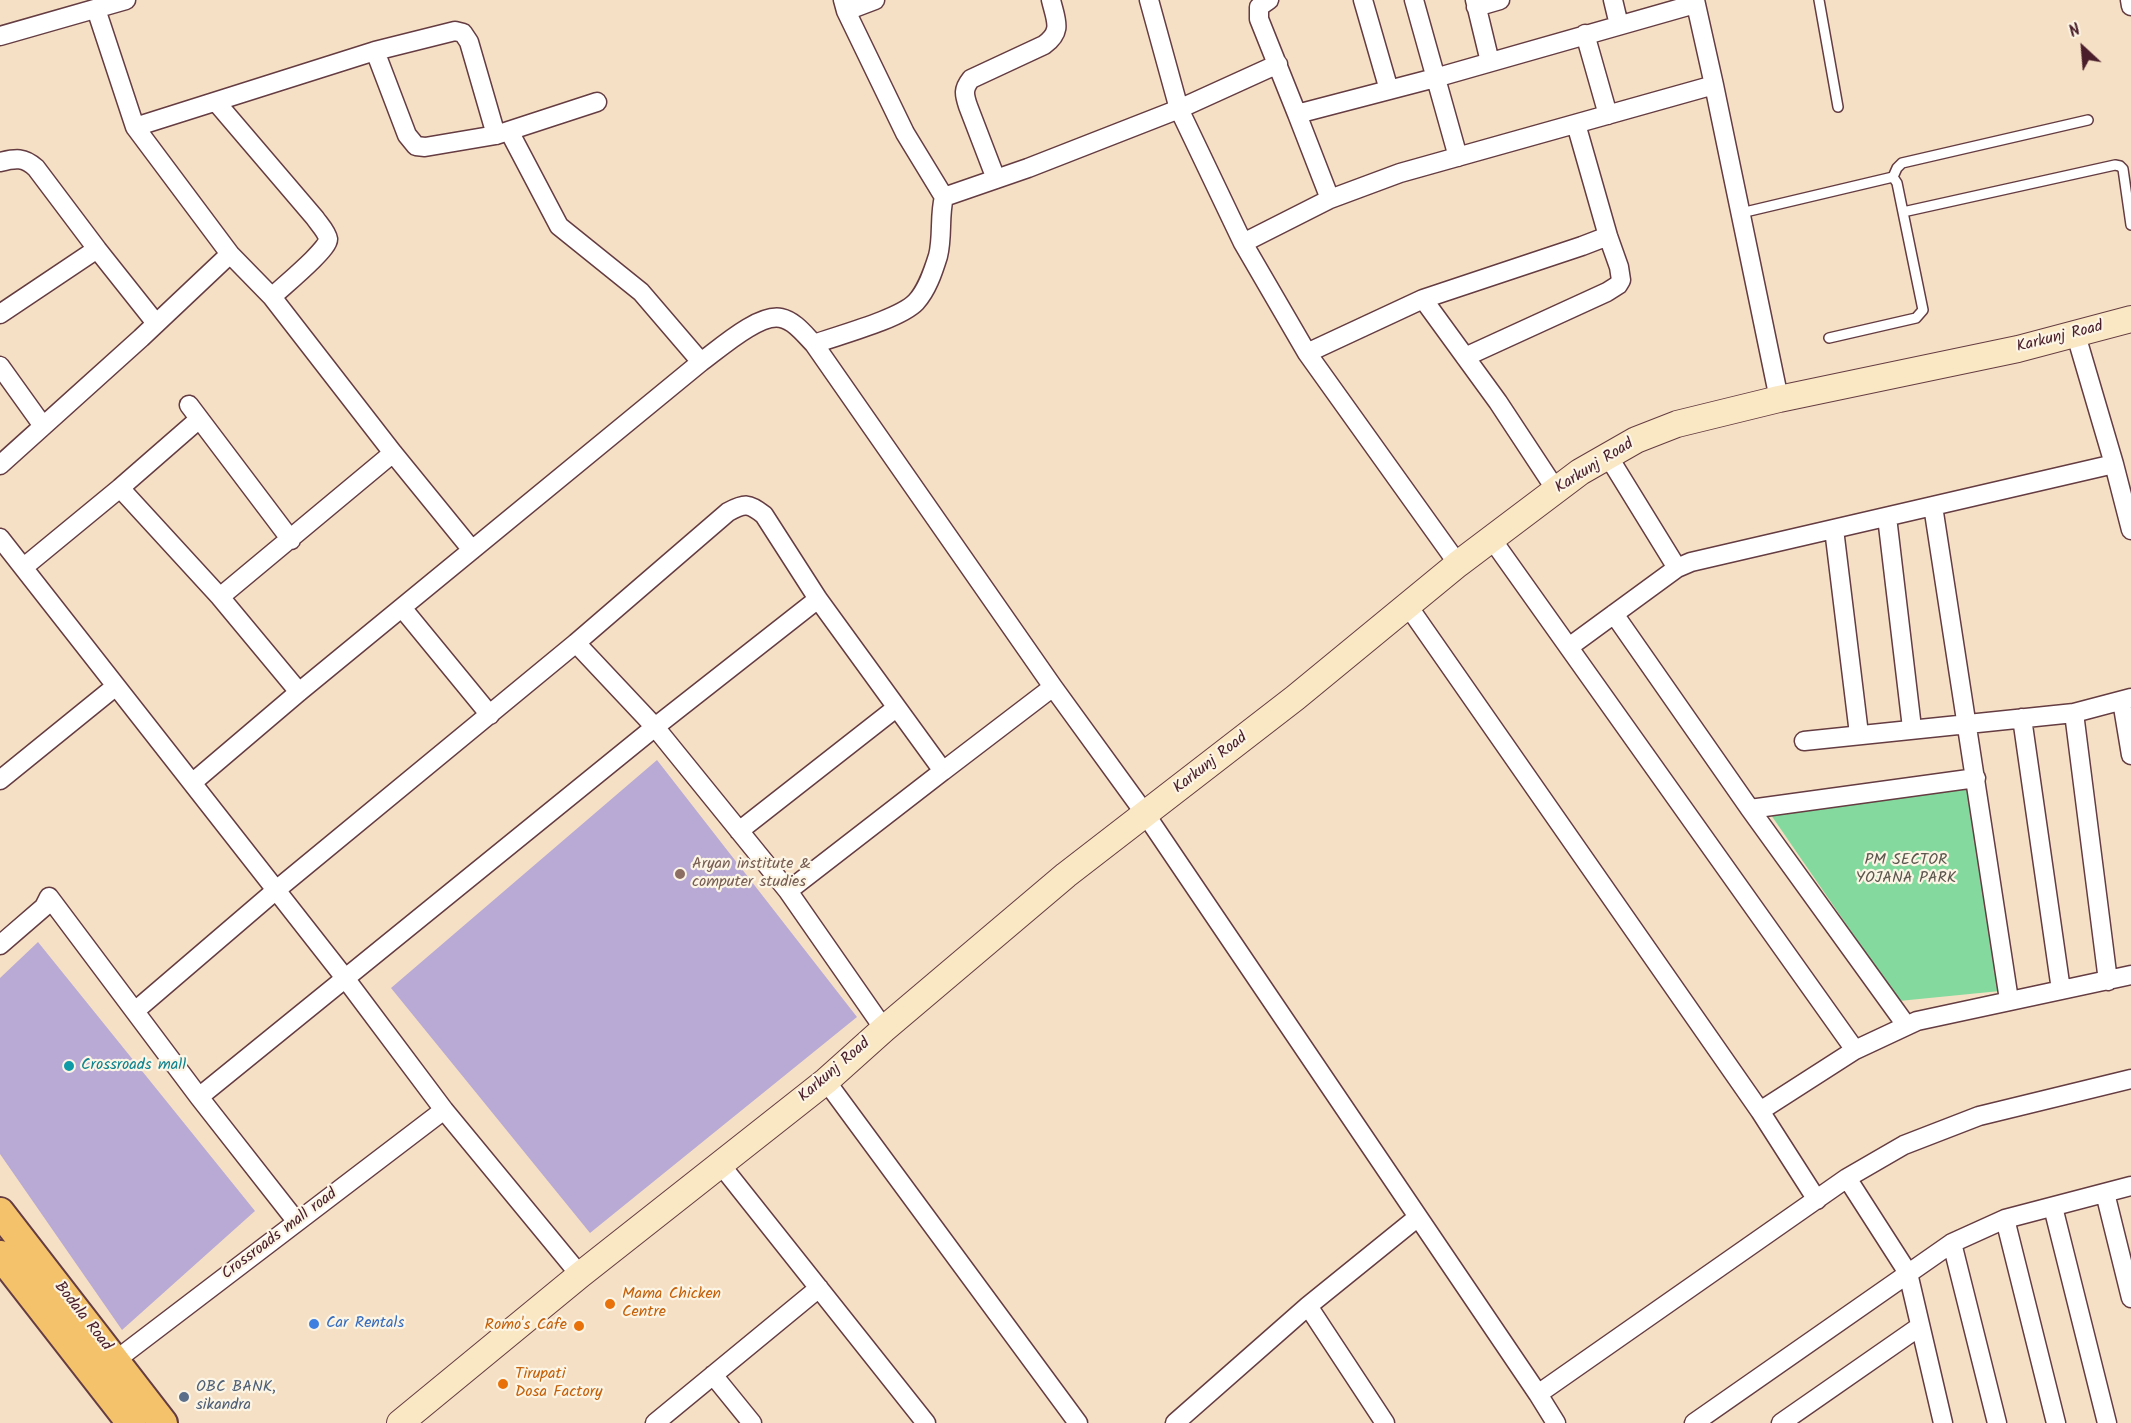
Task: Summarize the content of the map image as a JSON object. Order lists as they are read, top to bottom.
{
  "streets": {
    "main road": ["Bodala Road"],
    "street": ["Karkunj Road", "Crossroads mall road"]
  },
  "crossings": [
    ["Crossroads mall road", "Bodala Road"]
  ],
  "parks": ["PM SECTOR YOJANA PARK"],
  "places": [
    "Aryan institute & computer studies",
    "Crossroads mall",
    "Mama Chicken Centre",
    "Car Rentals",
    "Romo's Cafe",
    "Tirupati Dosa Factory",
    "OBC BANK, sikandra"
  ],
  "north": "top left"
}
